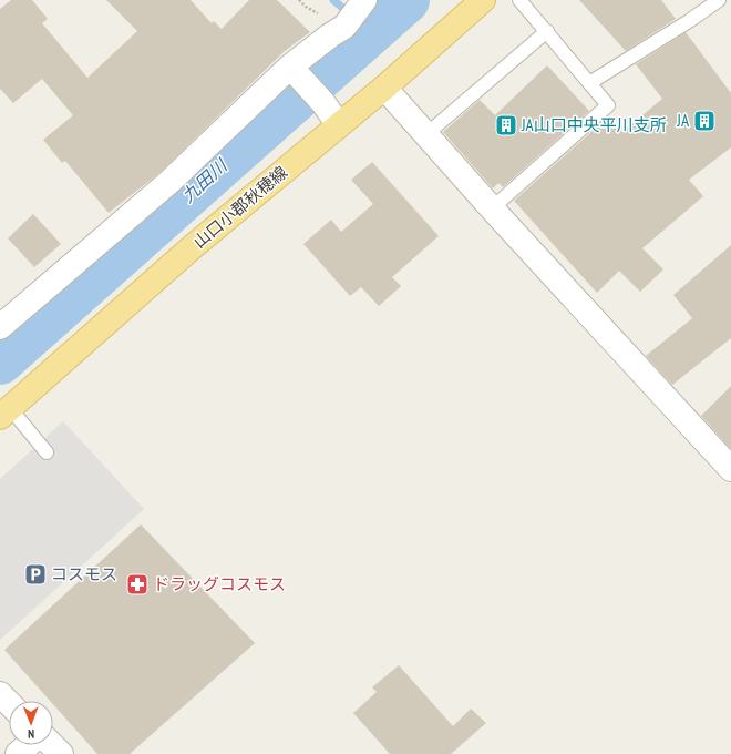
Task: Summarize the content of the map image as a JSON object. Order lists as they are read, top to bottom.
{
  "streets": {
    "main road": ["山口小郡秋穂線"]
  },
  "water": ["九田川"],
  "places": {
    "building": ["JA", "JA山口中央平川支所"],
    "parking": ["コスモス"],
    "pharmacy": ["ドラッグコスモス"]
  },
  "north": "bottom"
}
